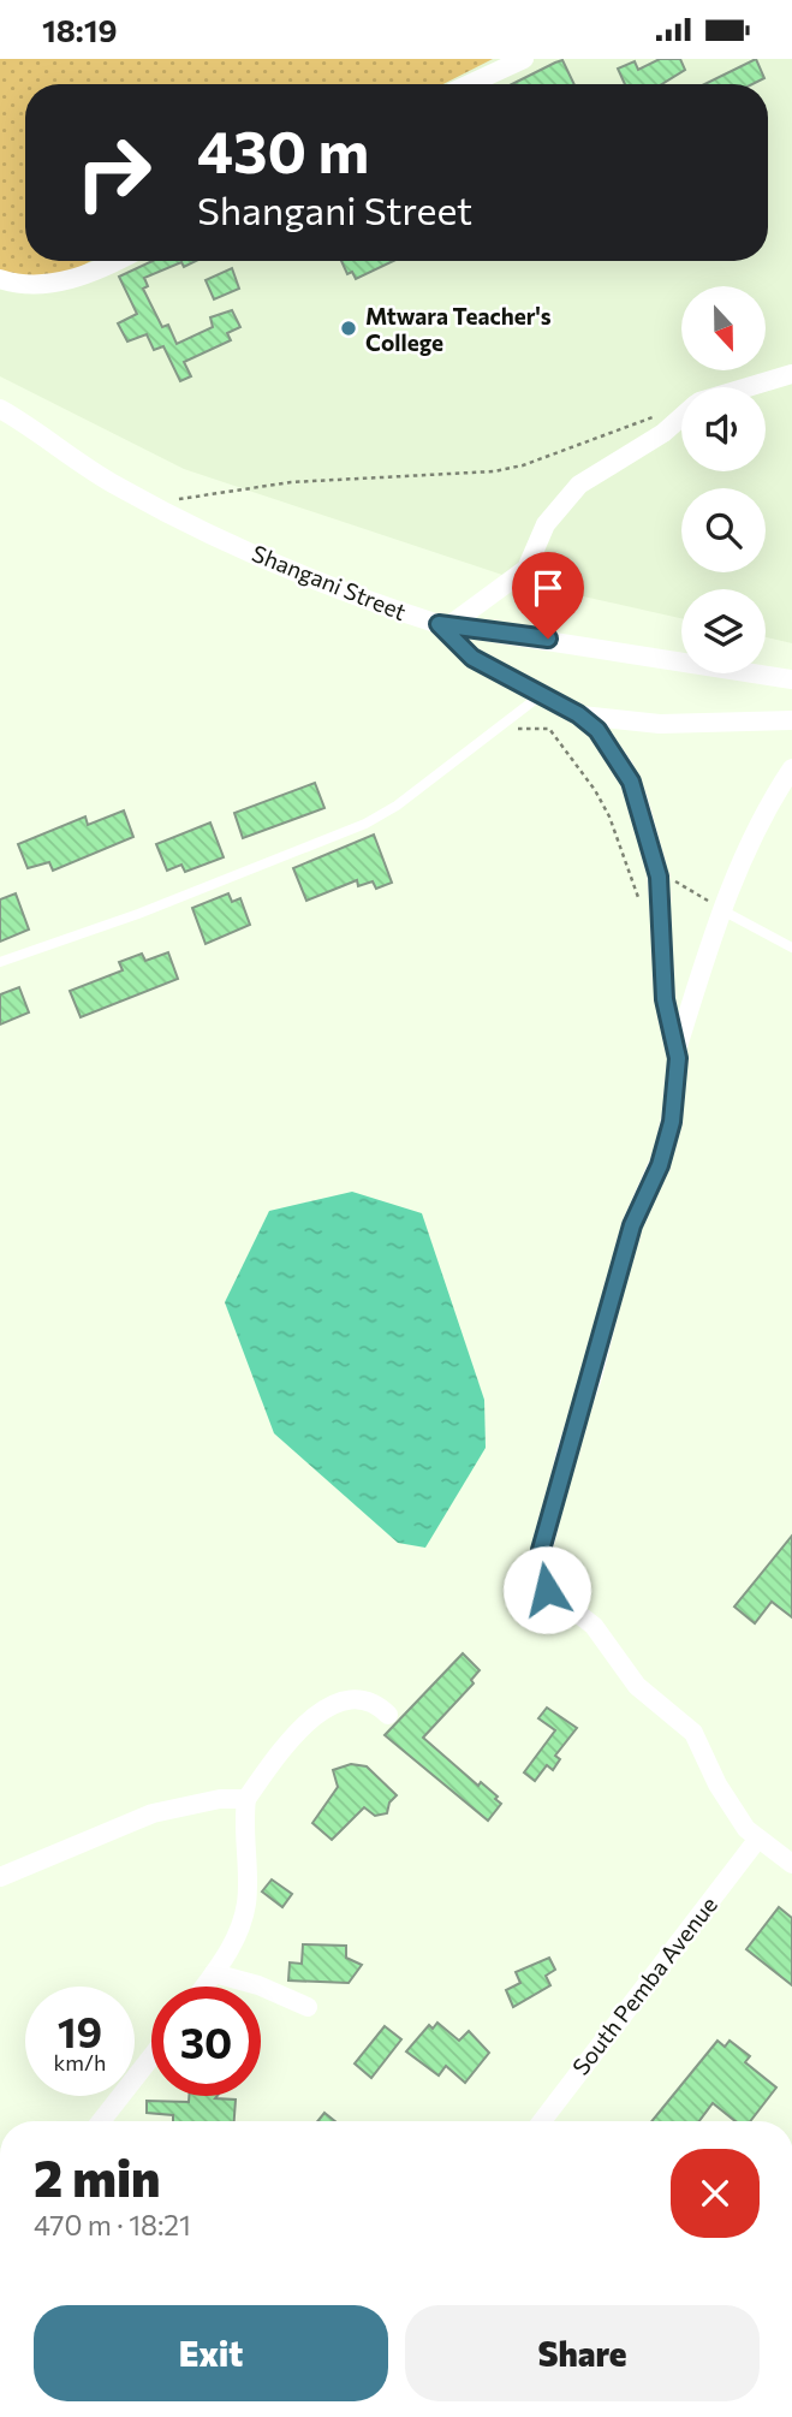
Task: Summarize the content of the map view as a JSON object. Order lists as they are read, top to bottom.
{
  "streets": {
    "street": ["Shangani Street", "South Pemba Avenue"]
  },
  "places": ["Mtwara Teacher's College"],
  "north": "bottom",
  "page": {
    "status": "18:19",
    "turn": ["430 m", "Shangani Street"],
    "speed": "19 km/h",
    "limit": "30",
    "heading": ["2 min", "470 m · 18:21"],
    "buttons": ["Exit", "Share"]
  }
}
